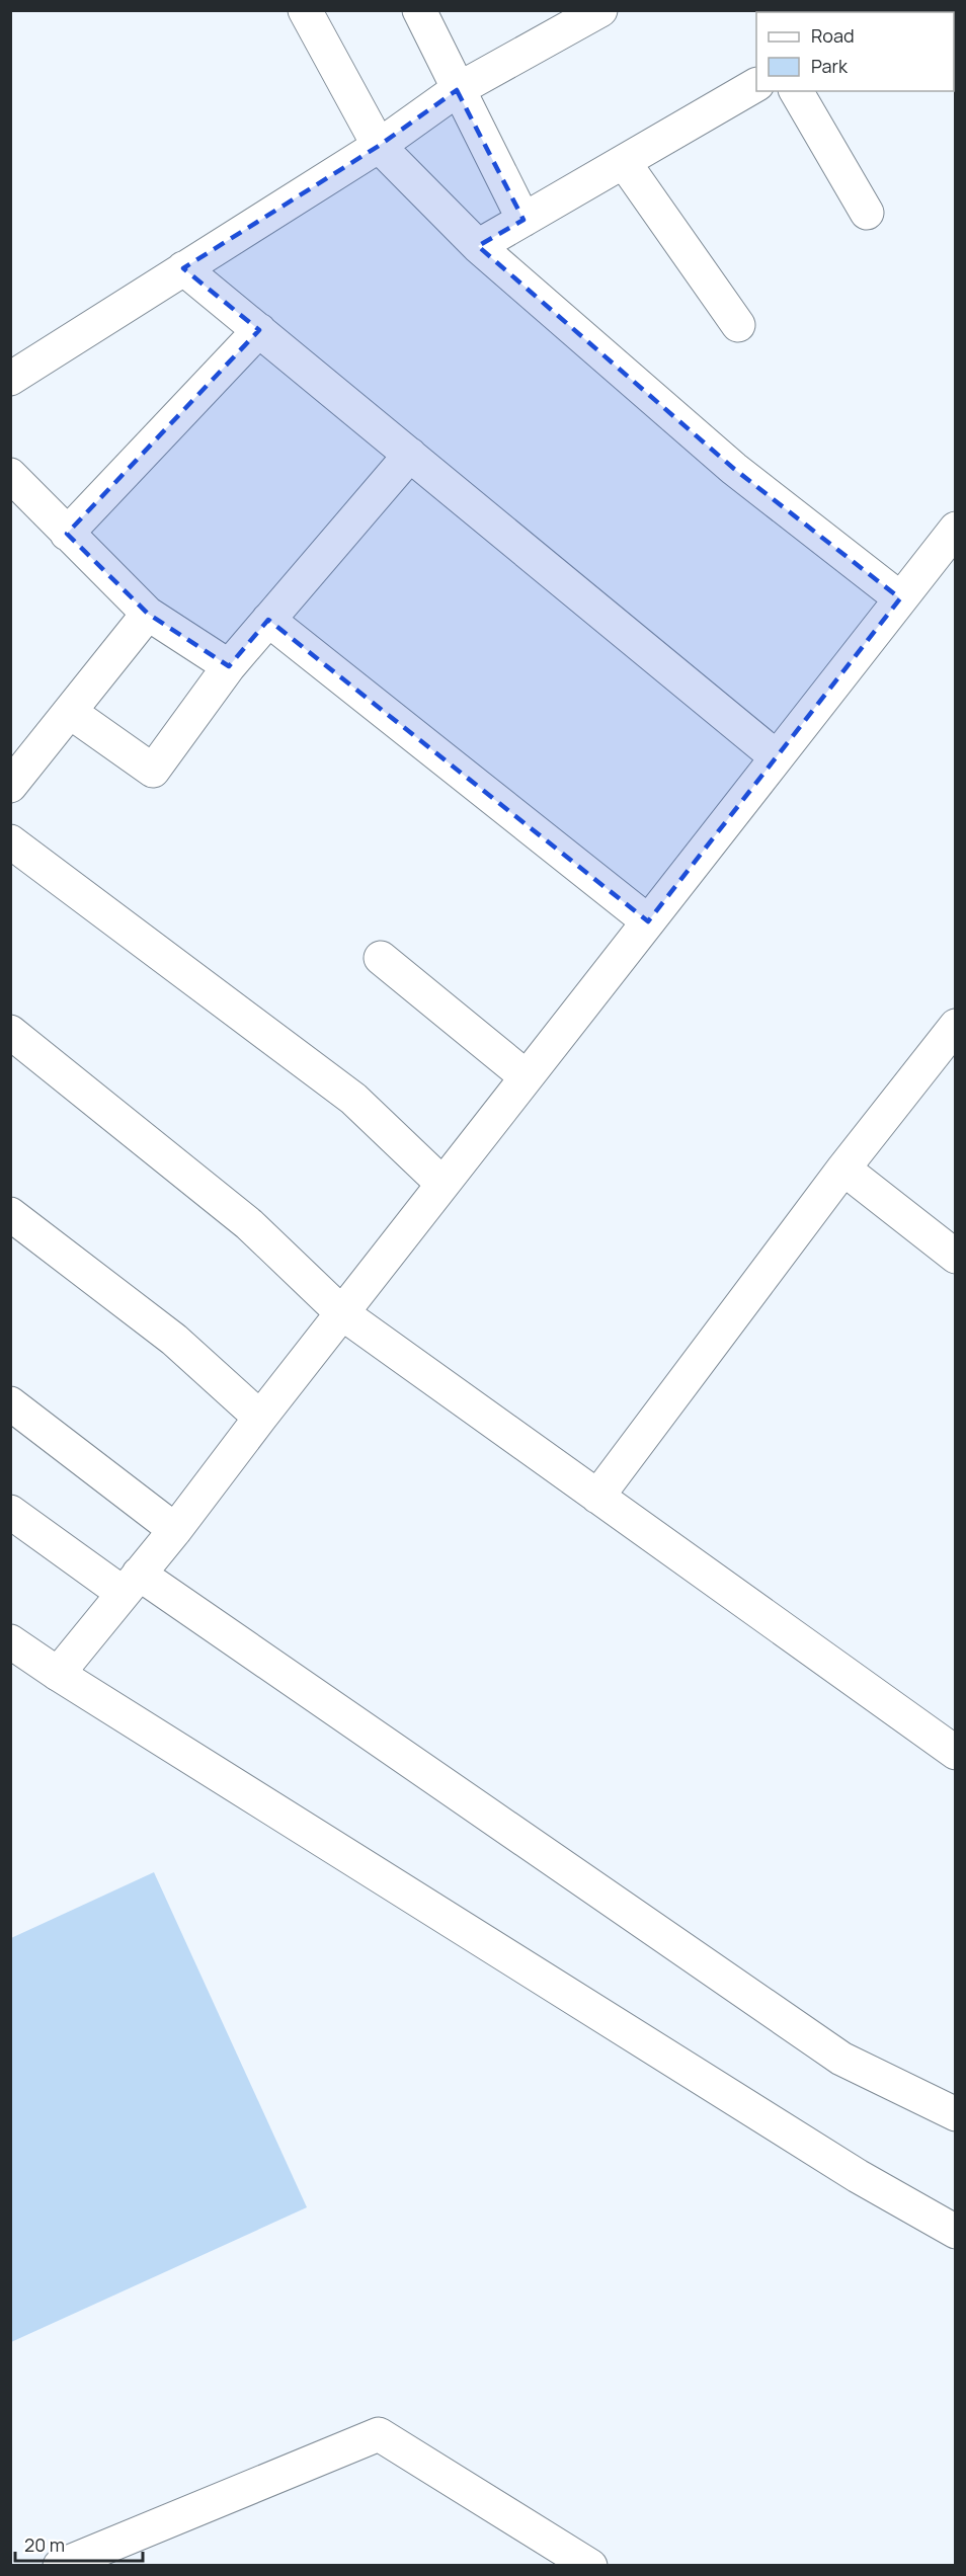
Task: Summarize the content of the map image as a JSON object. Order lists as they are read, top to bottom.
{
  "legend": ["Road", "Park"],
  "scale_bar": "20 m"
}
